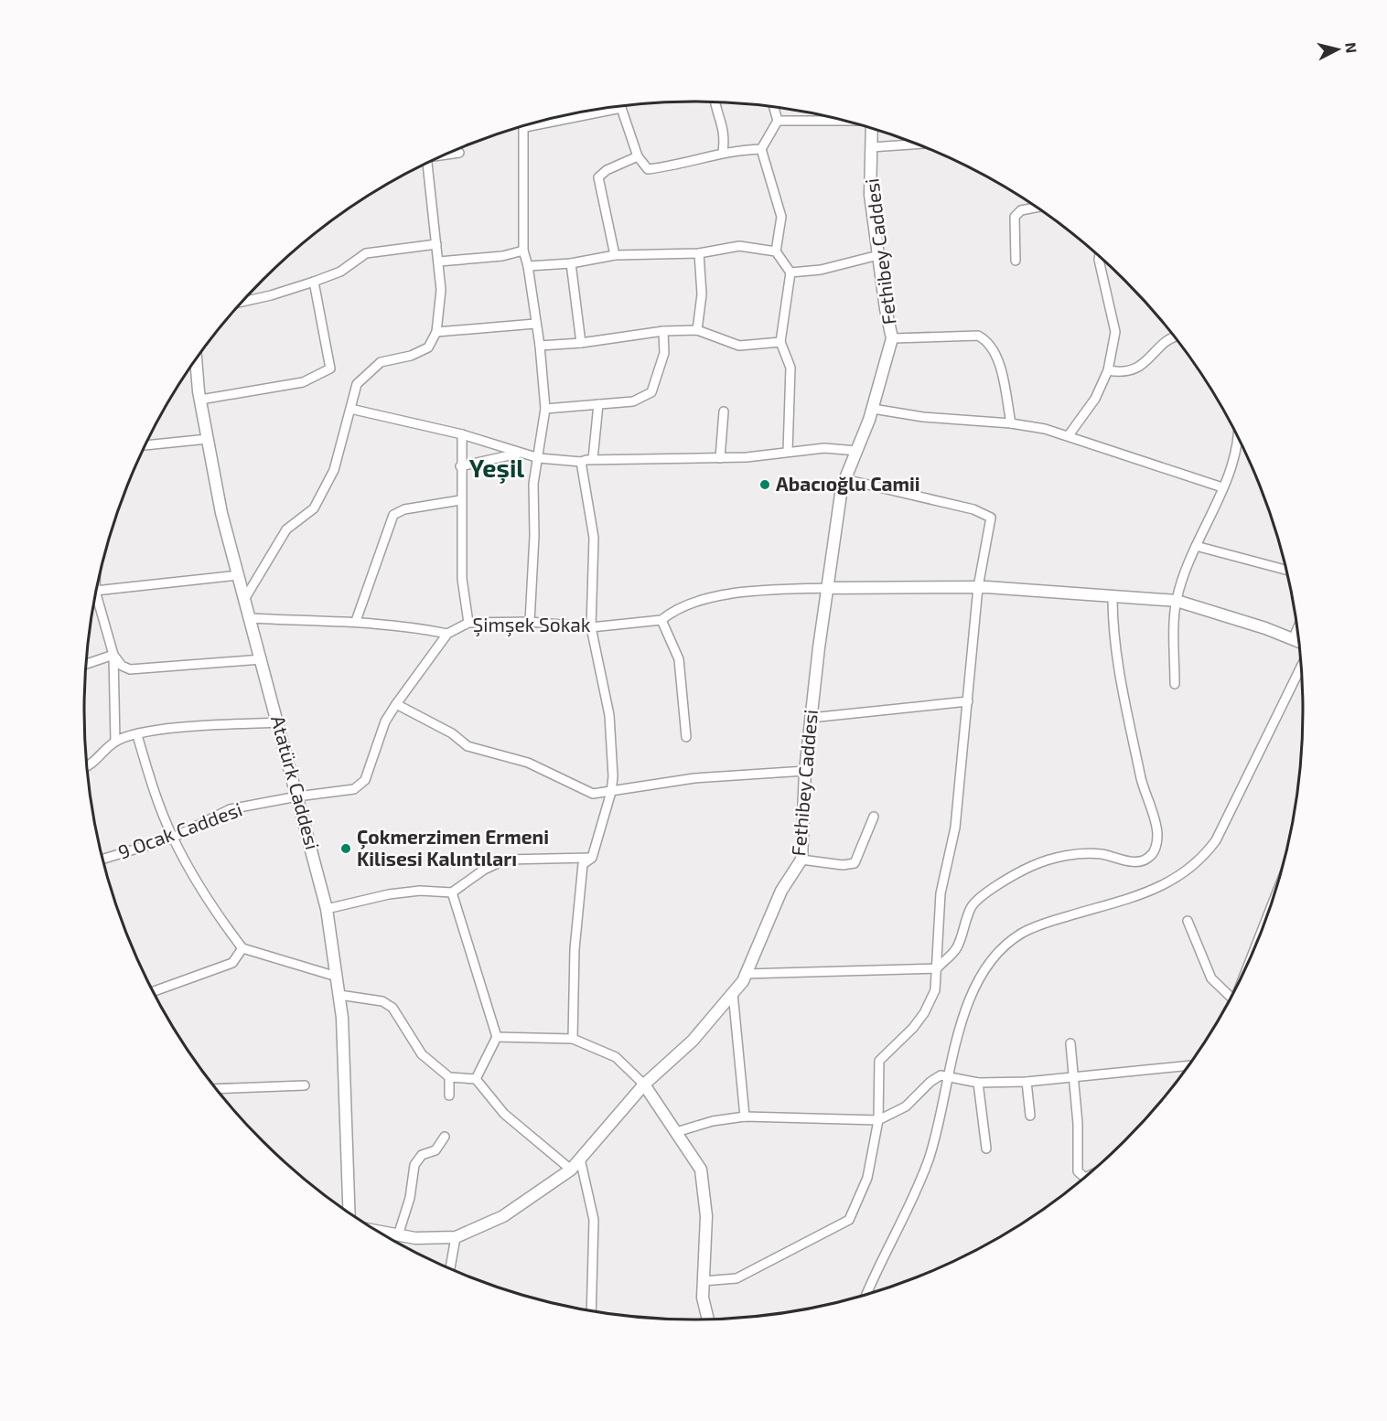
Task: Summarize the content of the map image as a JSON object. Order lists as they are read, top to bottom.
{
  "streets": {
    "street": [
      "Fethibey Caddesi",
      "Şimşek Sokak",
      "Atatürk Caddesi",
      "9 Ocak Caddesi"
    ]
  },
  "crossings": [
    ["Şimşek Sokak", "Atatürk Caddesi"],
    ["Şimşek Sokak", "9 Ocak Caddesi"],
    ["Atatürk Caddesi", "9 Ocak Caddesi"]
  ],
  "districts": ["Yeşil"],
  "places": ["Abacıoğlu Camii", "Çokmerzimen Ermeni Kilisesi Kalıntıları"],
  "north": "right"
}
